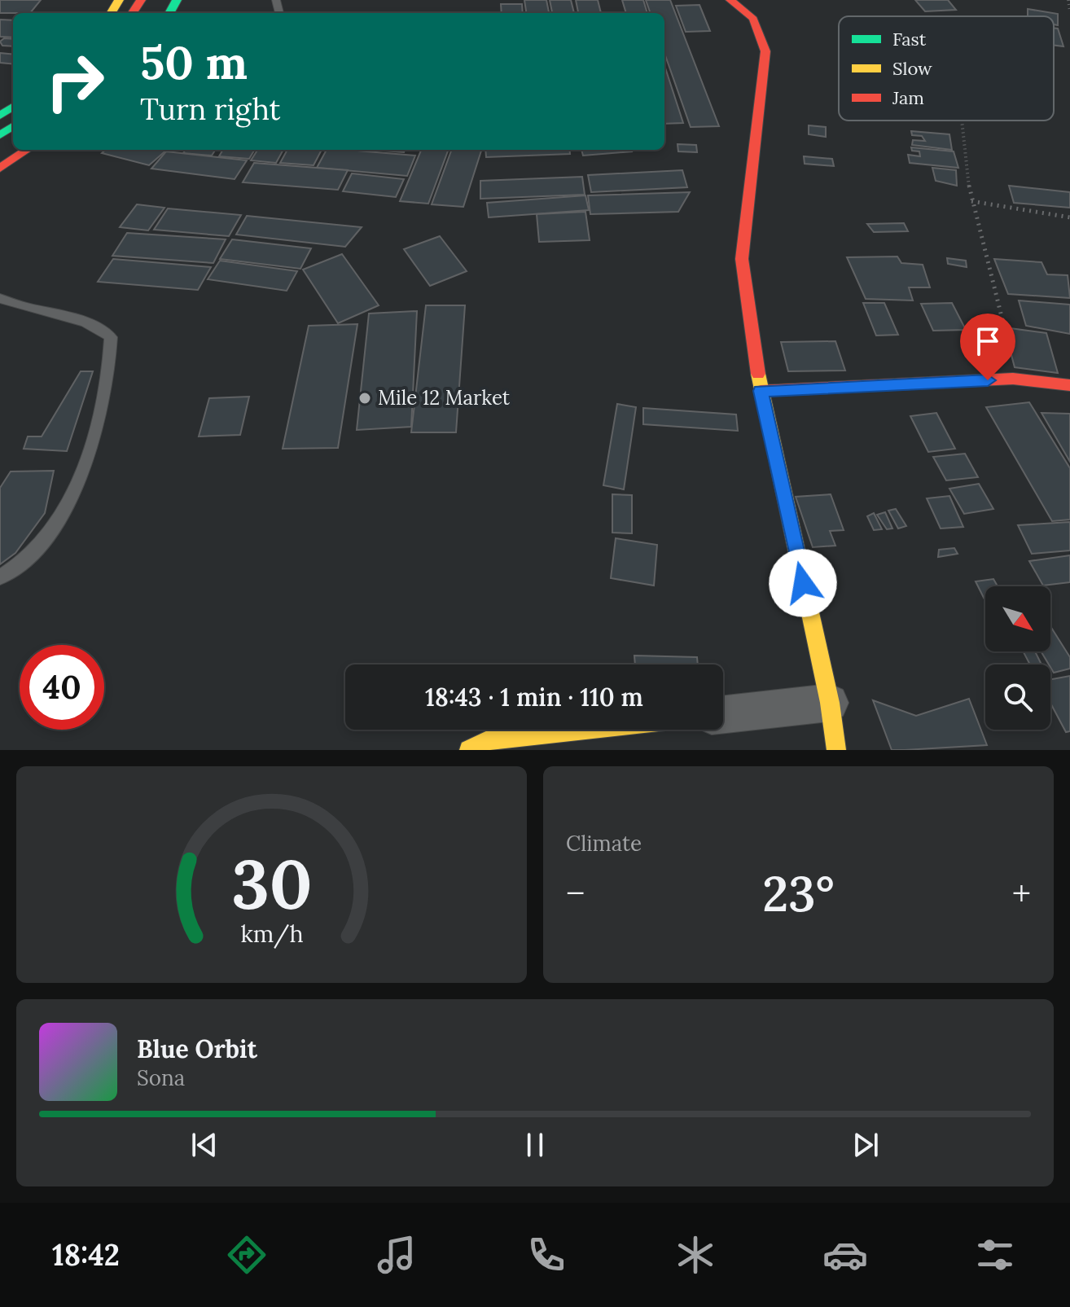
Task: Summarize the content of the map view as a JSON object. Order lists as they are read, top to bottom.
{
  "places": ["Mile 12 Market"],
  "legend": ["Fast", "Slow", "Jam"],
  "north": "bottom right",
  "page": {
    "turn": ["50 m", "Turn right"],
    "limit": "40",
    "trip": "18:43 · 1 min · 110 m",
    "tile": "Climate",
    "heat": ["−", "23°", "+"],
    "song": ["Blue Orbit", "Sona"],
    "tabs": "18:42",
    "gauge": ["30", "km/h"]
  }
}
